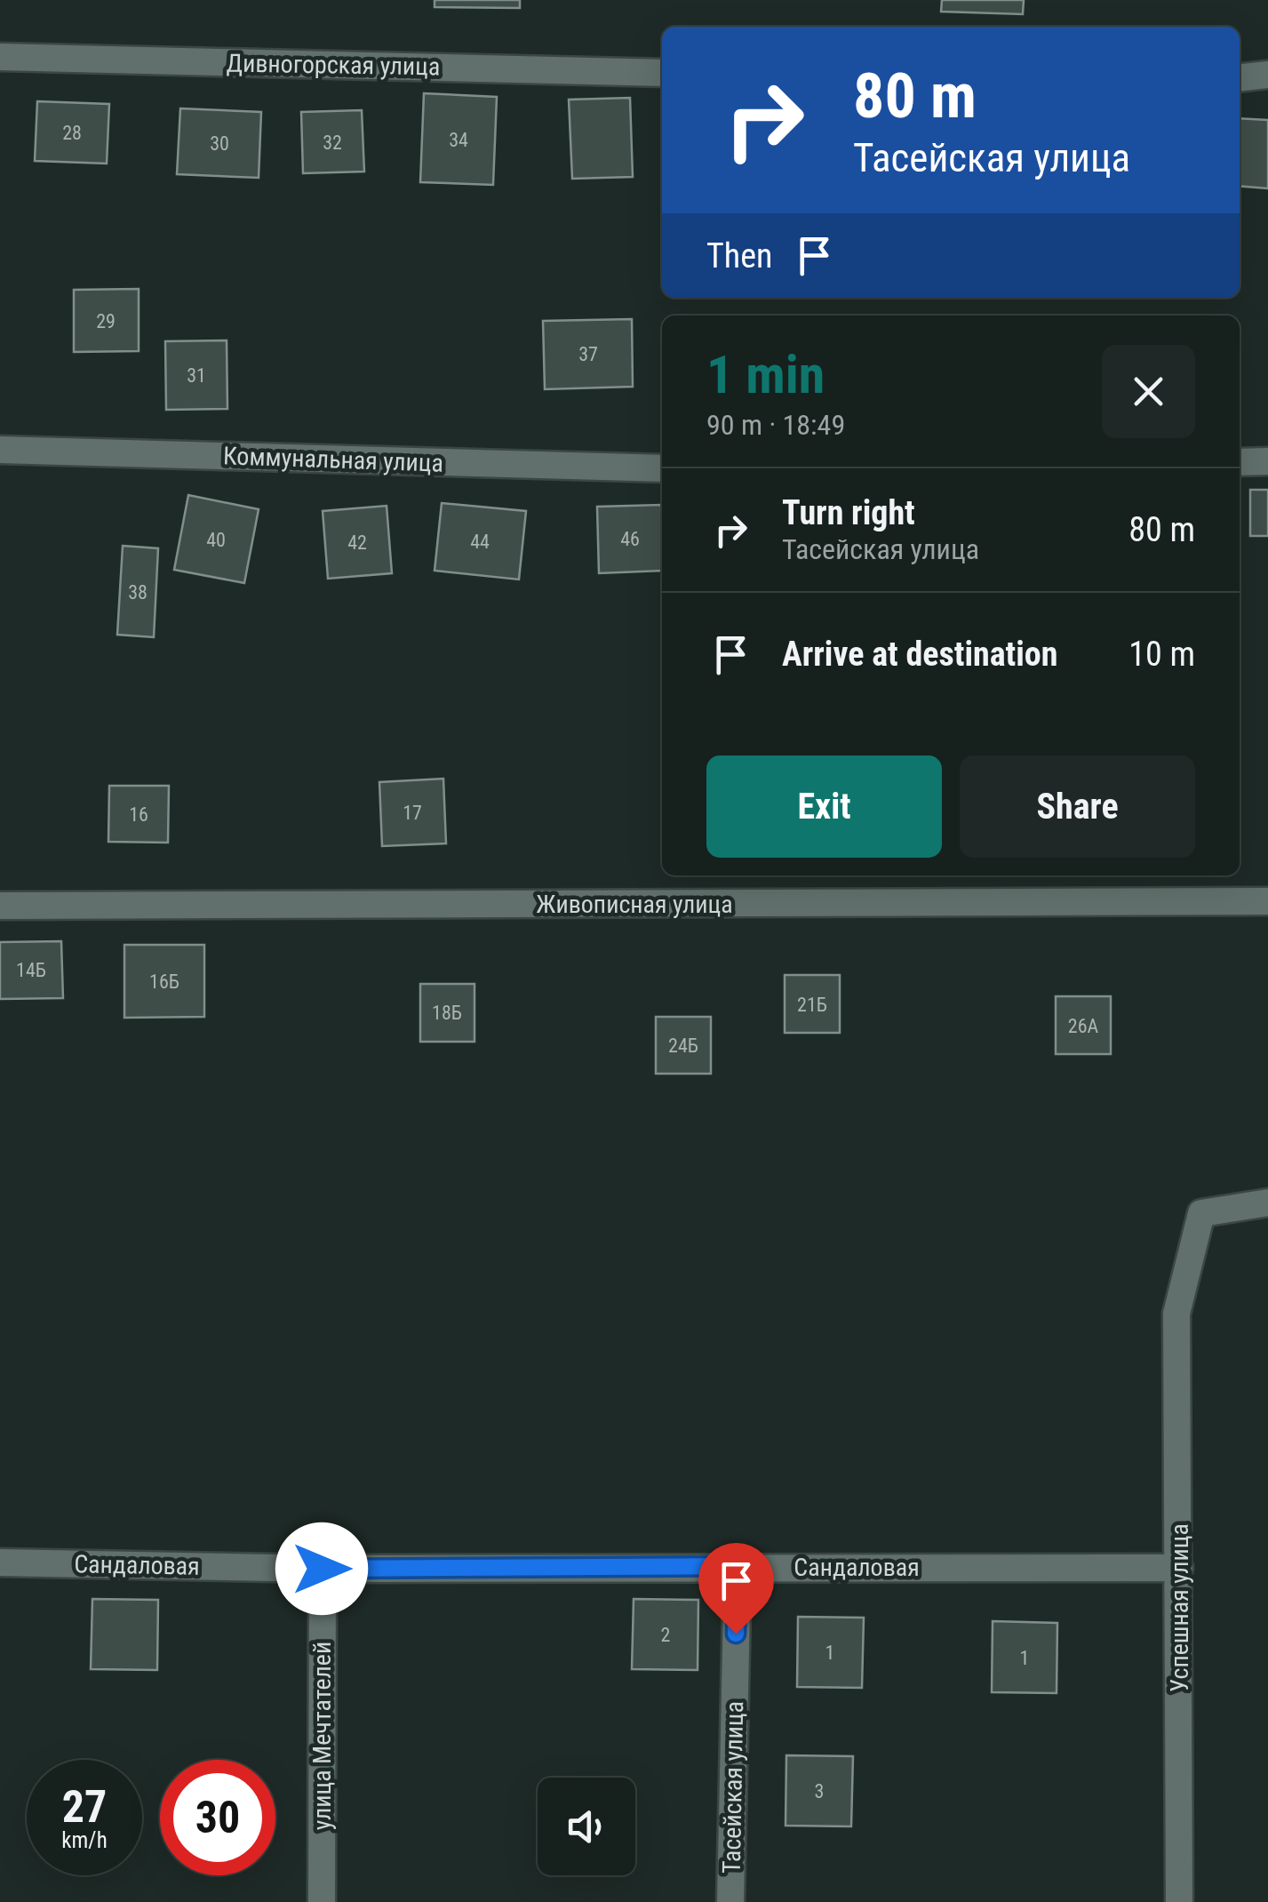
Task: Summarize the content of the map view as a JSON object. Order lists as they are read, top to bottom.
{
  "streets": {
    "street": [
      "Дивногорская улица",
      "Коммунальная улица",
      "Живописная улица",
      "Сандаловая",
      "Успешная улица",
      "улица Мечтателей",
      "Тасейская улица"
    ]
  },
  "crossings": [
    ["Сандаловая", "Успешная улица"],
    ["Сандаловая", "улица Мечтателей"],
    ["Сандаловая", "Тасейская улица"]
  ],
  "house_numbers": [
    "28",
    "34",
    "32",
    "30",
    "29",
    "37",
    "31",
    "46",
    "40",
    "44",
    "42",
    "38",
    "17",
    "16",
    "14Б",
    "16Б",
    "21Б",
    "18Б",
    "26А",
    "24Б",
    "2",
    "1",
    "1",
    "3"
  ],
  "page": {
    "turn": ["80 m", "Тасейская улица"],
    "then": "Then",
    "heading": ["1 min", "90 m · 18:49"],
    "list": [
      {
        "name": "Turn right",
        "note": "Тасейская улица",
        "value": "80 m"
      },
      {
        "name": "Arrive at destination",
        "value": "10 m"
      }
    ],
    "buttons": ["Exit", "Share"],
    "speed": "27 km/h",
    "limit": "30"
  }
}
